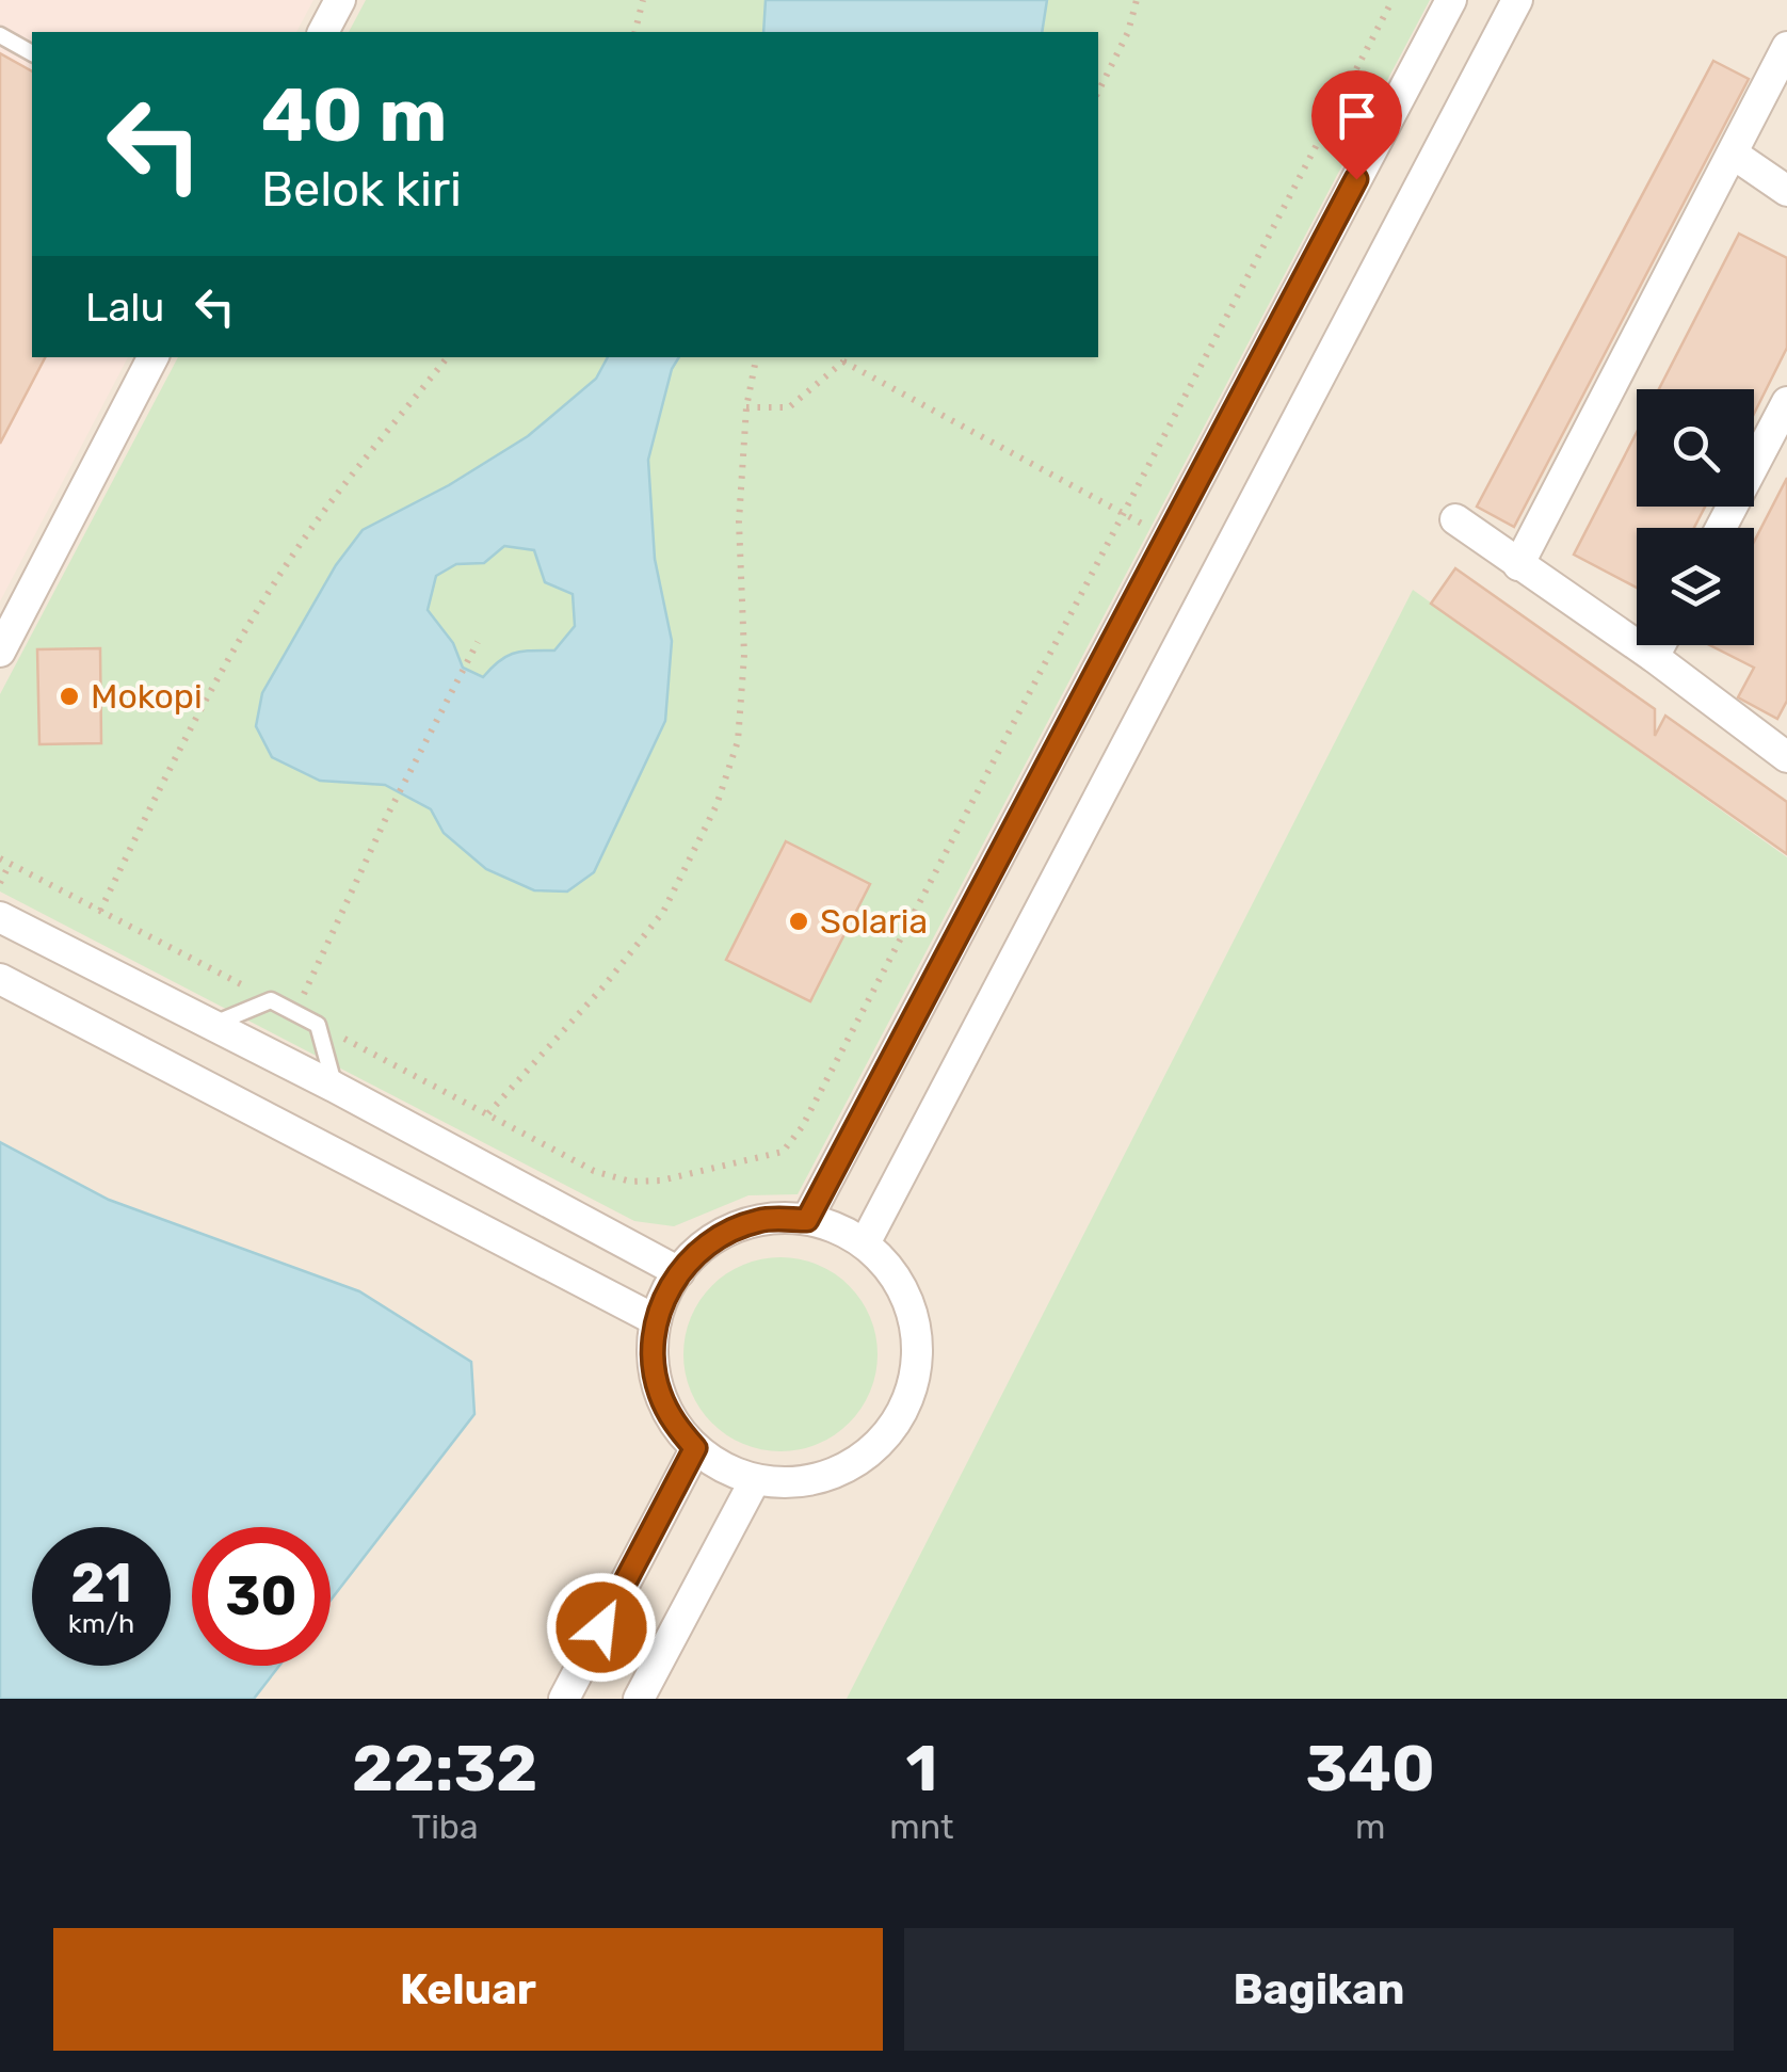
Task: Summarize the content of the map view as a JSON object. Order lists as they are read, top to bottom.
{
  "places": ["Mokopi", "Solaria"],
  "page": {
    "turn": ["40 m", "Belok kiri"],
    "then": "Lalu",
    "speed": "21 km/h",
    "limit": "30",
    "eta": [
      "22:32",
      "Tiba",
      "1",
      "mnt",
      "340",
      "m"
    ],
    "buttons": ["Keluar", "Bagikan"]
  }
}
